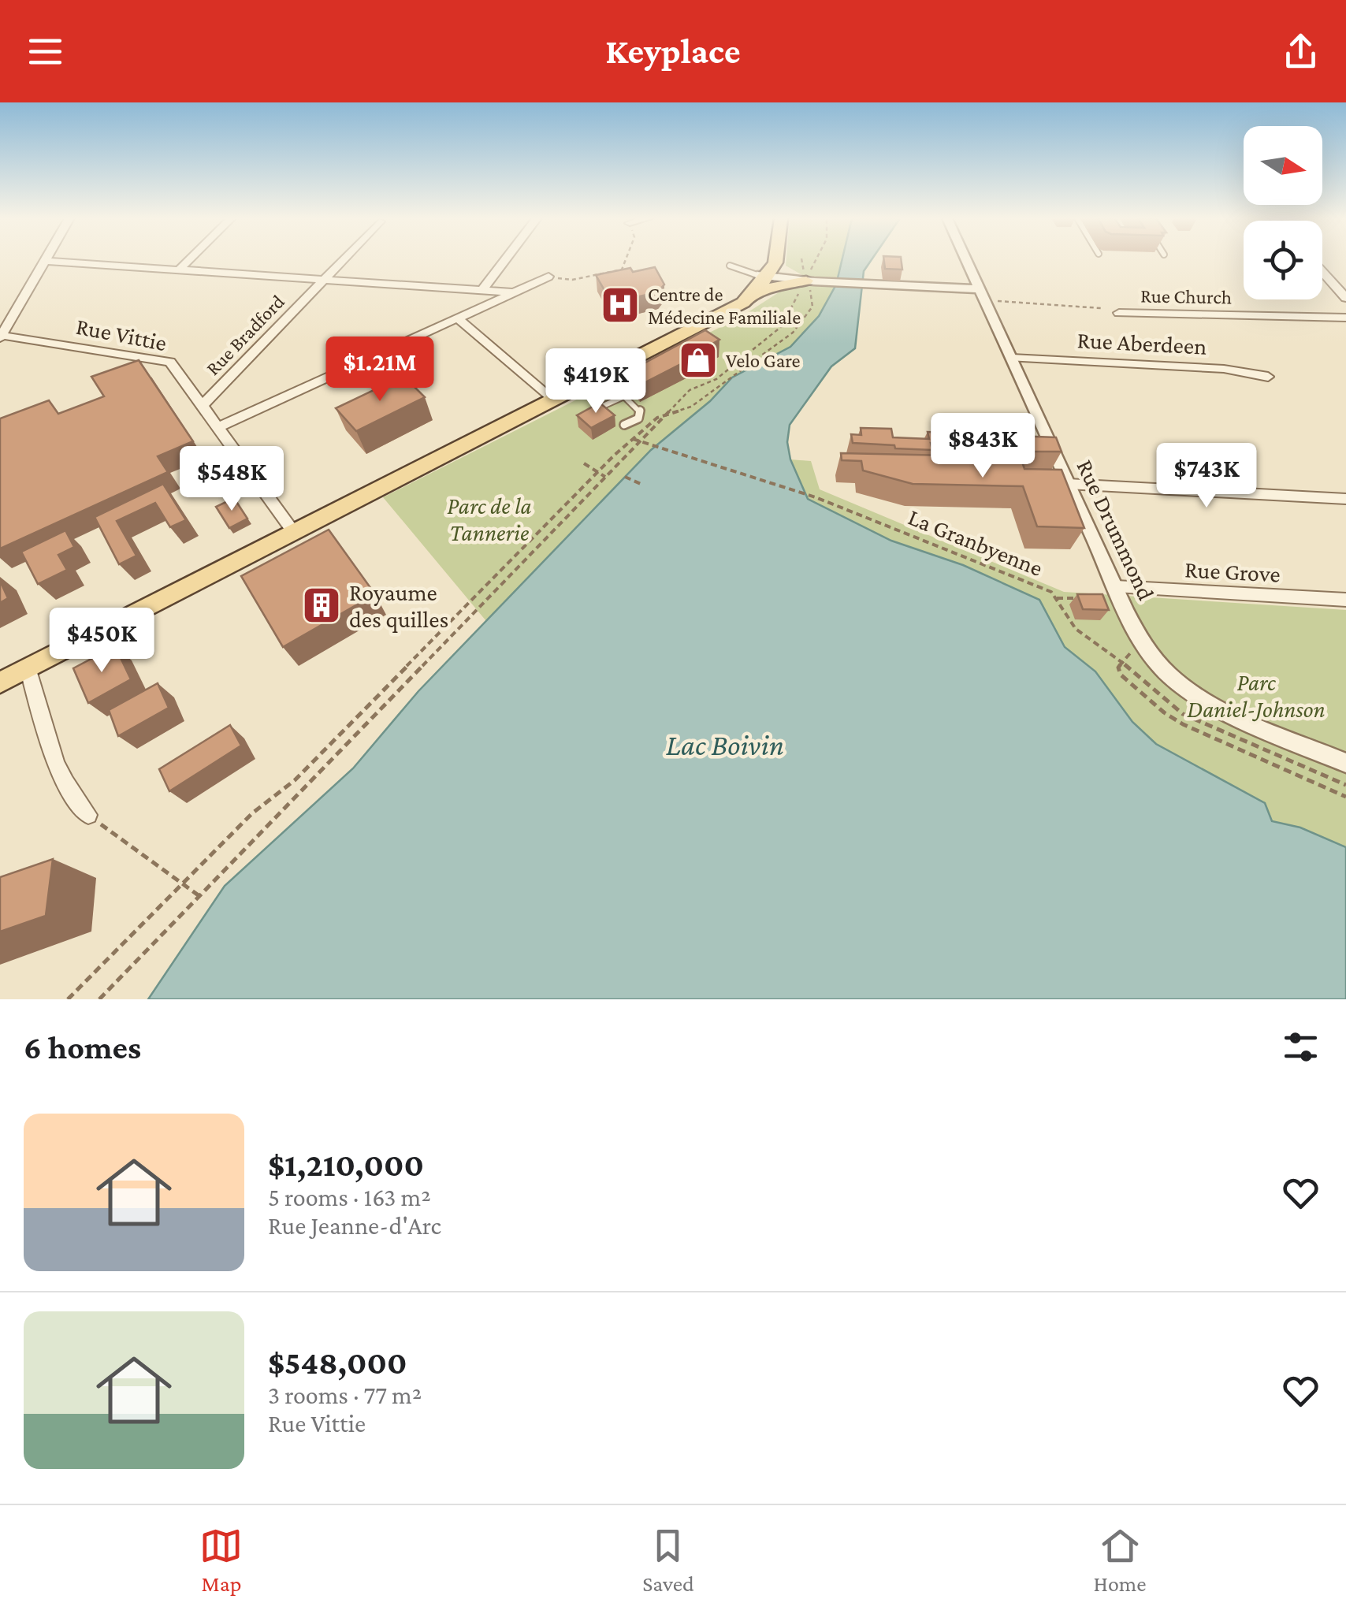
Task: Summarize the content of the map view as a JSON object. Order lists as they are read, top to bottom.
{
  "streets": {
    "street": [
      "Rue Church",
      "Rue Vittie",
      "Rue Bradford",
      "Rue Aberdeen",
      "Rue Drummond",
      "Rue Grove"
    ],
    "path": ["La Granbyenne"]
  },
  "crossings": [
    ["Rue Vittie", "Rue Bradford"],
    ["Rue Aberdeen", "Rue Drummond"],
    ["Rue Drummond", "Rue Grove"]
  ],
  "water": ["Lac Boivin"],
  "parks": ["Parc de la Tannerie", "Parc Daniel-Johnson"],
  "places": {
    "hospital": ["Centre de Médecine Familiale"],
    "shop": ["Velo Gare"],
    "building": ["Royaume des quilles"]
  },
  "north": "right",
  "page": {
    "header": "Keyplace",
    "price": [
      "$1.21M",
      "$419K",
      "$843K",
      "$743K",
      "$548K",
      "$450K"
    ],
    "heading": "6 homes",
    "list": [
      {
        "name": "$1,210,000",
        "note": "5 rooms · 163 m² · Rue Jeanne-d'Arc"
      },
      {
        "name": "$548,000",
        "note": "3 rooms · 77 m² · Rue Vittie"
      }
    ],
    "tabs": ["Map", "Saved", "Home"]
  }
}
